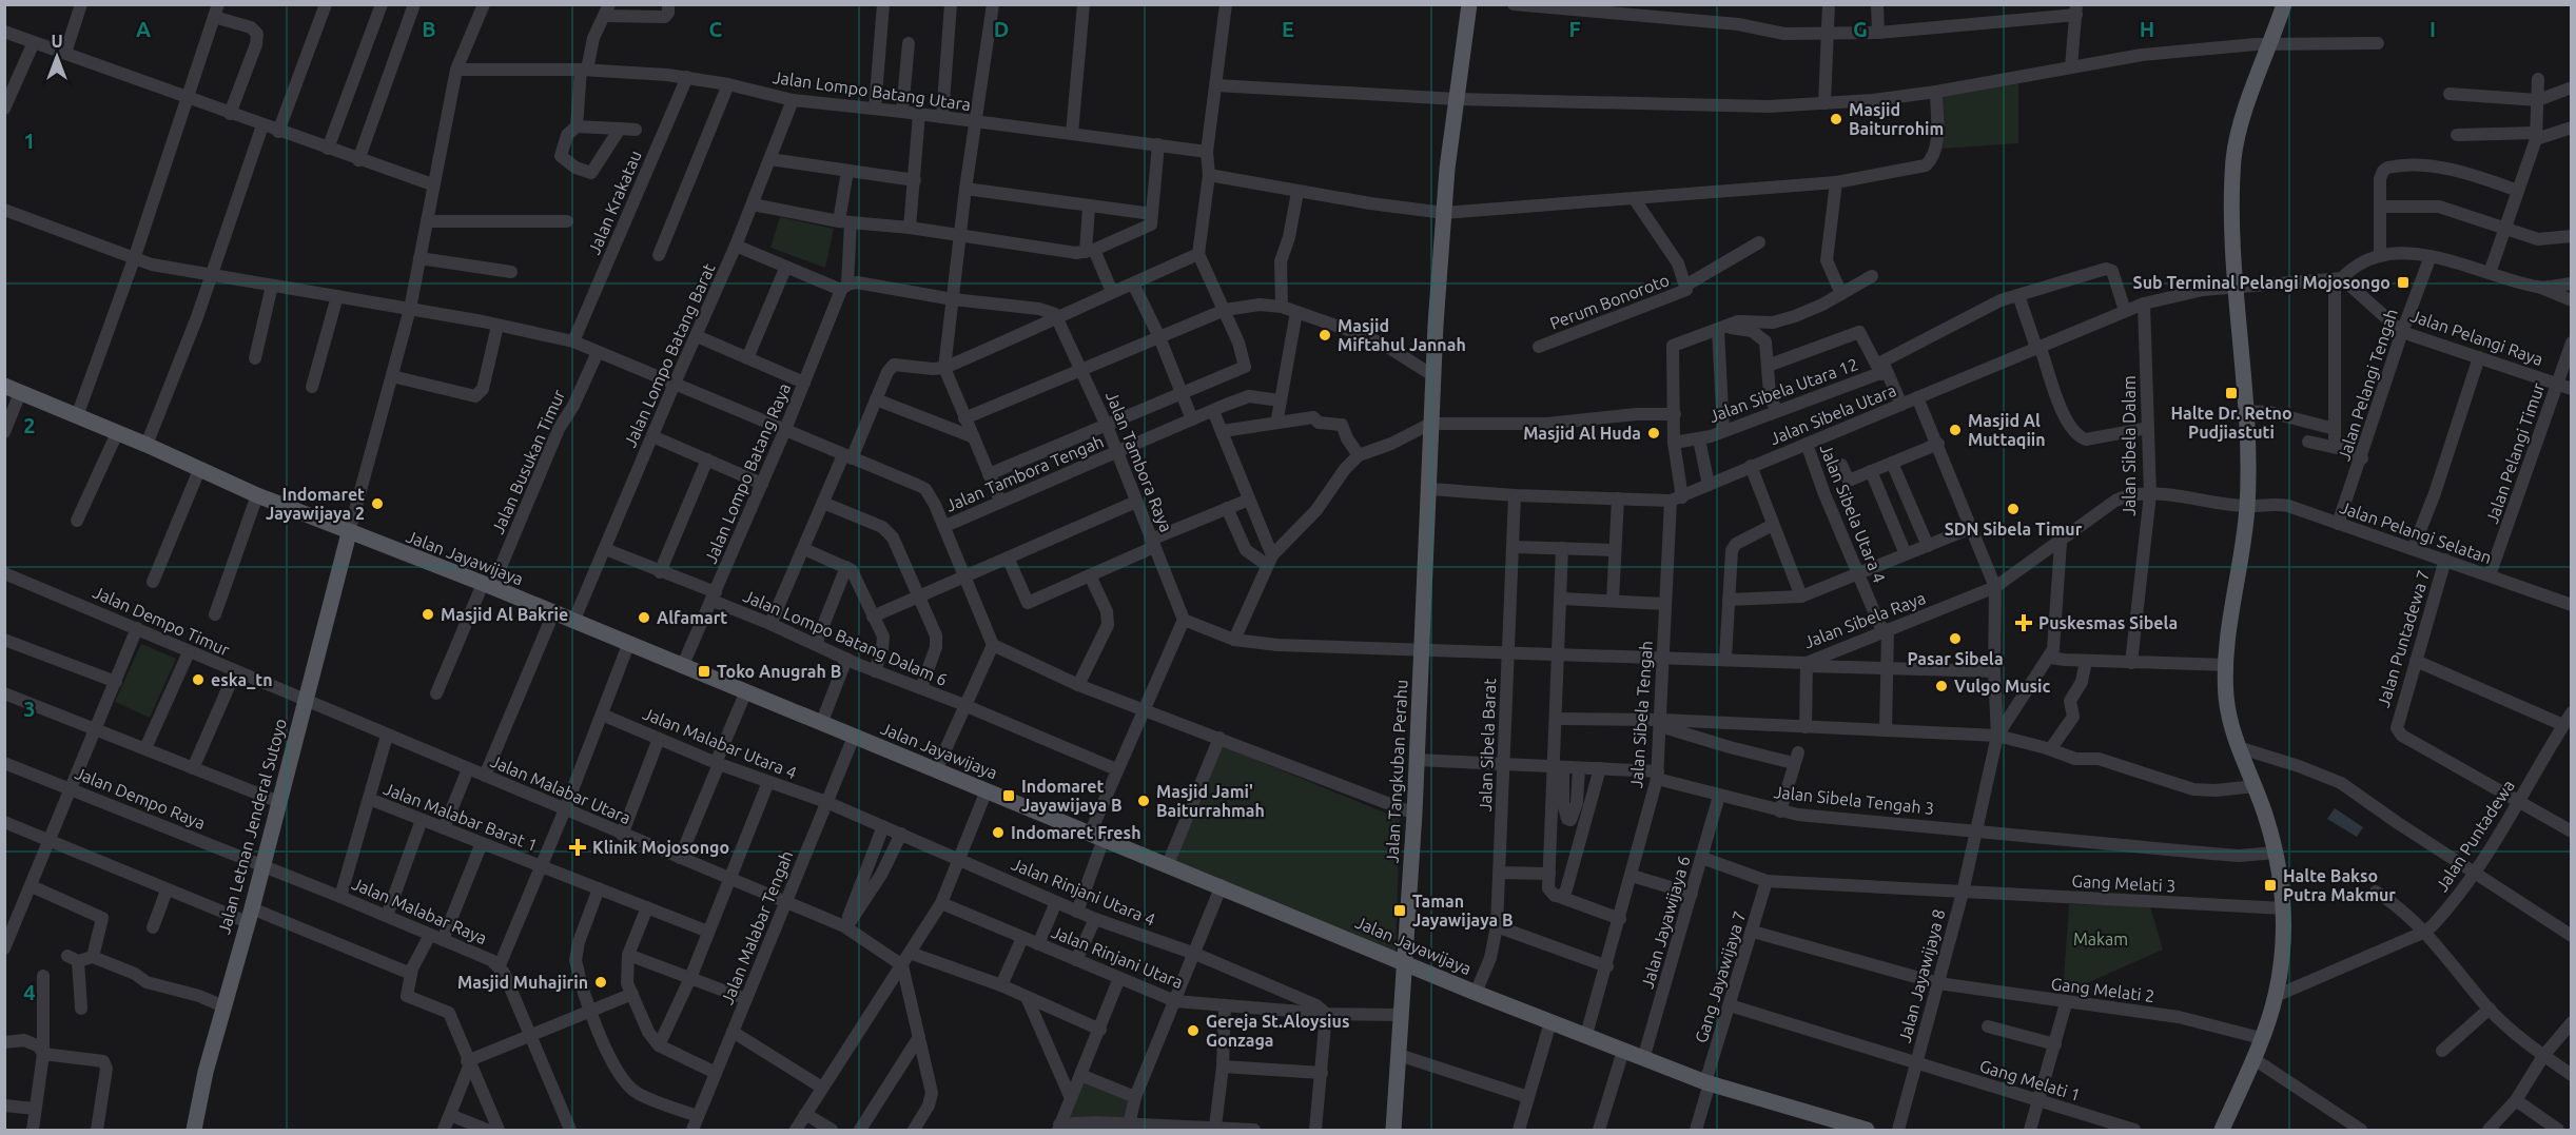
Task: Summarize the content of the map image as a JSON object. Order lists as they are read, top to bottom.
{
  "streets": {
    "main road": ["Jalan Jayawijaya", "Jalan Tangkuban Perahu", "Jalan Letnan Jenderal Sutoyo"],
    "street": [
      "Jalan Lompo Batang Utara",
      "Jalan Krakatau",
      "Perum Bonoroto",
      "Jalan Pelangi Raya",
      "Jalan Lompo Batang Barat",
      "Jalan Pelangi Tengah",
      "Jalan Sibela Utara 12",
      "Jalan Sibela Utara",
      "Jalan Sibela Dalam",
      "Jalan Pelangi Timur",
      "Jalan Busukan Timur",
      "Jalan Tambora Raya",
      "Jalan Lompo Batang Raya",
      "Jalan Tambora Tengah",
      "Jalan Sibela Utara 4",
      "Jalan Pelangi Selatan",
      "Jalan Sibela Raya",
      "Jalan Dempo Timur",
      "Jalan Lompo Batang Dalam 6",
      "Jalan Puntadewa 7",
      "Jalan Sibela Tengah",
      "Jalan Malabar Utara 4",
      "Jalan Sibela Barat",
      "Jalan Malabar Utara",
      "Jalan Dempo Raya",
      "Jalan Sibela Tengah 3",
      "Jalan Malabar Barat 1",
      "Jalan Puntadewa",
      "Gang Melati 3",
      "Jalan Rinjani Utara 4",
      "Jalan Malabar Raya",
      "Jalan Jayawijaya 6",
      "Jalan Malabar Tengah",
      "Jalan Rinjani Utara",
      "Jalan Jayawijaya 8",
      "Gang Jayawijaya 7",
      "Gang Melati 2",
      "Gang Melati 1"
    ]
  },
  "crossings": [
    ["Jalan Lompo Batang Utara", "Jalan Krakatau"],
    ["Jalan Lompo Batang Utara", "Jalan Lompo Batang Barat"],
    ["Jalan Pelangi Raya", "Jalan Pelangi Tengah"],
    ["Jalan Pelangi Raya", "Jalan Pelangi Timur"],
    ["Jalan Lompo Batang Barat", "Jalan Jayawijaya"],
    ["Jalan Lompo Batang Barat", "Jalan Lompo Batang Dalam 6"],
    ["Jalan Pelangi Tengah", "Jalan Pelangi Selatan"],
    ["Jalan Sibela Utara 12", "Jalan Sibela Tengah"],
    ["Jalan Sibela Utara", "Jalan Sibela Dalam"],
    ["Jalan Sibela Utara", "Jalan Sibela Utara 4"],
    ["Jalan Sibela Utara", "Jalan Sibela Tengah"],
    ["Jalan Sibela Utara", "Jalan Sibela Barat"],
    ["Jalan Sibela Utara", "Jalan Tangkuban Perahu"],
    ["Jalan Sibela Dalam", "Jalan Sibela Raya"],
    ["Jalan Pelangi Timur", "Jalan Pelangi Selatan"],
    ["Jalan Busukan Timur", "Jalan Jayawijaya"],
    ["Jalan Tambora Raya", "Jalan Tambora Tengah"],
    ["Jalan Tambora Raya", "Jalan Sibela Raya"],
    ["Jalan Lompo Batang Raya", "Jalan Jayawijaya"],
    ["Jalan Lompo Batang Raya", "Jalan Lompo Batang Dalam 6"],
    ["Jalan Sibela Utara 4", "Jalan Sibela Raya"],
    ["Jalan Pelangi Selatan", "Jalan Sibela Raya"],
    ["Jalan Pelangi Selatan", "Jalan Puntadewa 7"],
    ["Jalan Jayawijaya", "Jalan Sibela Tengah"],
    ["Jalan Jayawijaya", "Jalan Sibela Barat"],
    ["Jalan Jayawijaya", "Jalan Tangkuban Perahu"],
    ["Jalan Jayawijaya", "Jalan Letnan Jenderal Sutoyo"],
    ["Jalan Jayawijaya", "Jalan Jayawijaya 6"],
    ["Jalan Jayawijaya", "Jalan Malabar Tengah"],
    ["Jalan Jayawijaya", "Gang Jayawijaya 7"],
    ["Jalan Sibela Raya", "Jalan Sibela Tengah"],
    ["Jalan Sibela Raya", "Jalan Sibela Barat"],
    ["Jalan Sibela Raya", "Jalan Tangkuban Perahu"],
    ["Jalan Dempo Timur", "Jalan Malabar Utara"],
    ["Jalan Dempo Timur", "Jalan Letnan Jenderal Sutoyo"],
    ["Jalan Puntadewa 7", "Jalan Puntadewa"],
    ["Jalan Sibela Tengah", "Jalan Sibela Tengah 3"],
    ["Jalan Malabar Utara 4", "Jalan Rinjani Utara 4"],
    ["Jalan Malabar Utara 4", "Jalan Malabar Tengah"],
    ["Jalan Sibela Barat", "Jalan Sibela Tengah 3"],
    ["Jalan Tangkuban Perahu", "Jalan Sibela Tengah 3"],
    ["Jalan Tangkuban Perahu", "Jalan Rinjani Utara"],
    ["Jalan Malabar Utara", "Jalan Letnan Jenderal Sutoyo"],
    ["Jalan Malabar Utara", "Jalan Malabar Tengah"],
    ["Jalan Dempo Raya", "Jalan Letnan Jenderal Sutoyo"],
    ["Jalan Dempo Raya", "Jalan Malabar Raya"],
    ["Jalan Sibela Tengah 3", "Jalan Jayawijaya 6"],
    ["Jalan Sibela Tengah 3", "Jalan Jayawijaya 8"],
    ["Jalan Letnan Jenderal Sutoyo", "Jalan Malabar Raya"],
    ["Gang Melati 3", "Jalan Jayawijaya 6"],
    ["Gang Melati 3", "Jalan Jayawijaya 8"],
    ["Gang Melati 3", "Gang Jayawijaya 7"],
    ["Jalan Rinjani Utara 4", "Jalan Rinjani Utara"],
    ["Jalan Jayawijaya 8", "Gang Melati 2"],
    ["Jalan Jayawijaya 8", "Gang Melati 1"],
    ["Gang Jayawijaya 7", "Gang Melati 2"],
    ["Gang Jayawijaya 7", "Gang Melati 1"]
  ],
  "parks": ["Makam"],
  "places": {
    "other": [
      "Masjid Baiturrohim",
      "Masjid Miftahul Jannah",
      "Masjid Al Muttaqiin",
      "Masjid Al Huda",
      "Indomaret Jayawijaya 2",
      "SDN Sibela Timur",
      "Masjid Al Bakrie",
      "Alfamart",
      "Pasar Sibela",
      "eska_tn",
      "Vulgo Music",
      "Masjid Jami' Baiturrahmah",
      "Indomaret Fresh",
      "Masjid Muhajirin",
      "Gereja St.Aloysius Gonzaga"
    ],
    "transit": [
      "Sub Terminal Pelangi Mojosongo",
      "Halte Dr. Retno Pudjiastuti",
      "Toko Anugrah B",
      "Indomaret Jayawijaya B",
      "Halte Bakso Putra Makmur",
      "Taman Jayawijaya B"
    ],
    "health": ["Puskesmas Sibela", "Klinik Mojosongo"]
  },
  "north": "top",
  "grid": {
    "columns": [
      "A",
      "B",
      "C",
      "D",
      "E",
      "F",
      "G",
      "H",
      "I"
    ],
    "rows": [
      "1",
      "2",
      "3",
      "4"
    ]
  }
}
